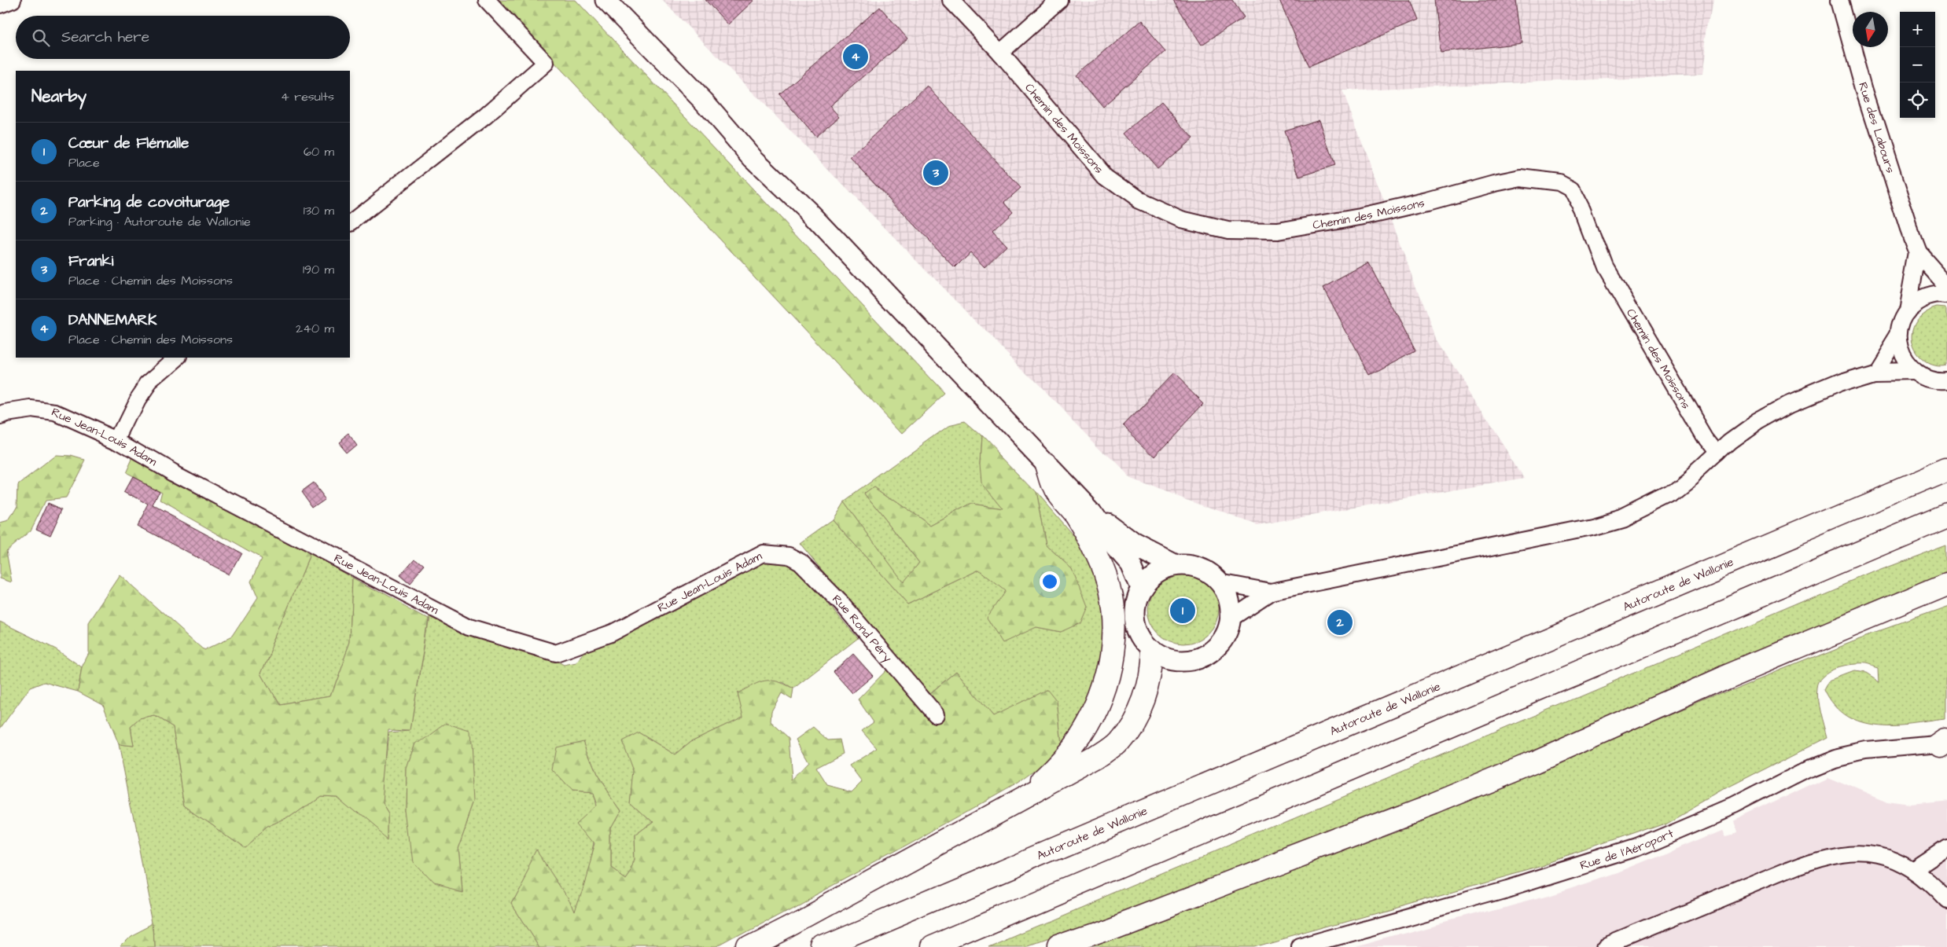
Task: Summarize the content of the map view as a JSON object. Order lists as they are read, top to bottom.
{
  "streets": {
    "highway": ["Autoroute de Wallonie"],
    "street": [
      "Rue des Labours",
      "Chemin des Moissons",
      "Rue Jean-Louis Adam",
      "Rue Rond Péry",
      "Rue de l'Aéroport"
    ]
  },
  "crossings": [
    ["Rue Jean-Louis Adam", "Rue Rond Péry"]
  ],
  "north": "bottom",
  "page": {
    "map_buttons": ["+", "−"],
    "search": "Search here",
    "pins": [
      "4",
      "3",
      "1",
      "2"
    ],
    "heading": ["Nearby", "4 results"],
    "list": [
      {
        "mark": "1",
        "name": "Cœur de Flémalle",
        "note": "Place",
        "value": "60 m"
      },
      {
        "mark": "2",
        "name": "Parking de covoiturage",
        "note": "Parking · Autoroute de Wallonie",
        "value": "130 m"
      },
      {
        "mark": "3",
        "name": "Franki",
        "note": "Place · Chemin des Moissons",
        "value": "190 m"
      },
      {
        "mark": "4",
        "name": "DANNEMARK",
        "note": "Place · Chemin des Moissons",
        "value": "240 m"
      }
    ]
  }
}
